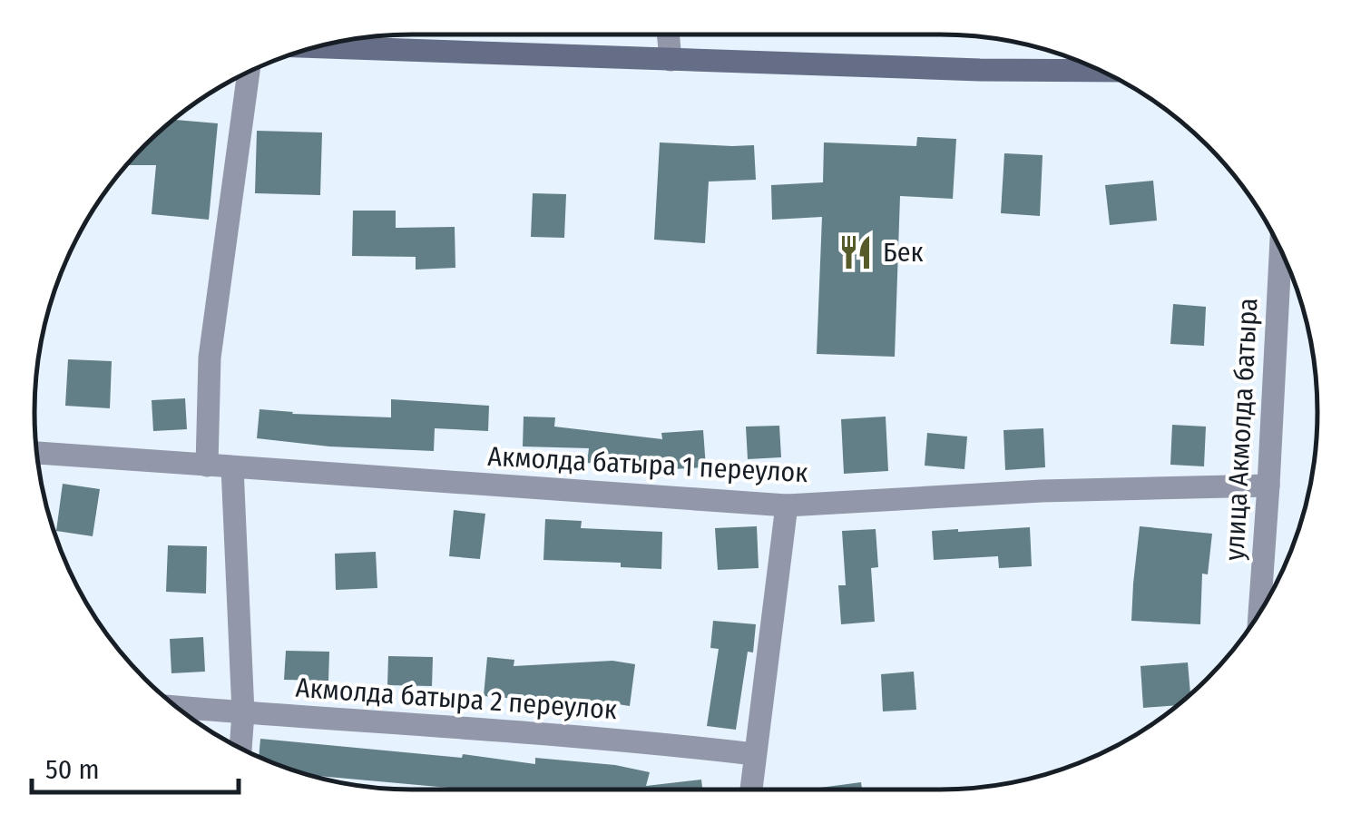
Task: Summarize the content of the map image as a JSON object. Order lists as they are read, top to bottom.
{
  "streets": {
    "street": ["улица Акмолда батыра", "Акмолда батыра 1 переулок", "Акмолда батыра 2 переулок"]
  },
  "crossings": [
    ["улица Акмолда батыра", "Акмолда батыра 1 переулок"]
  ],
  "places": {
    "restaurant": ["Бек"]
  },
  "scale_bar": "50 m"
}
